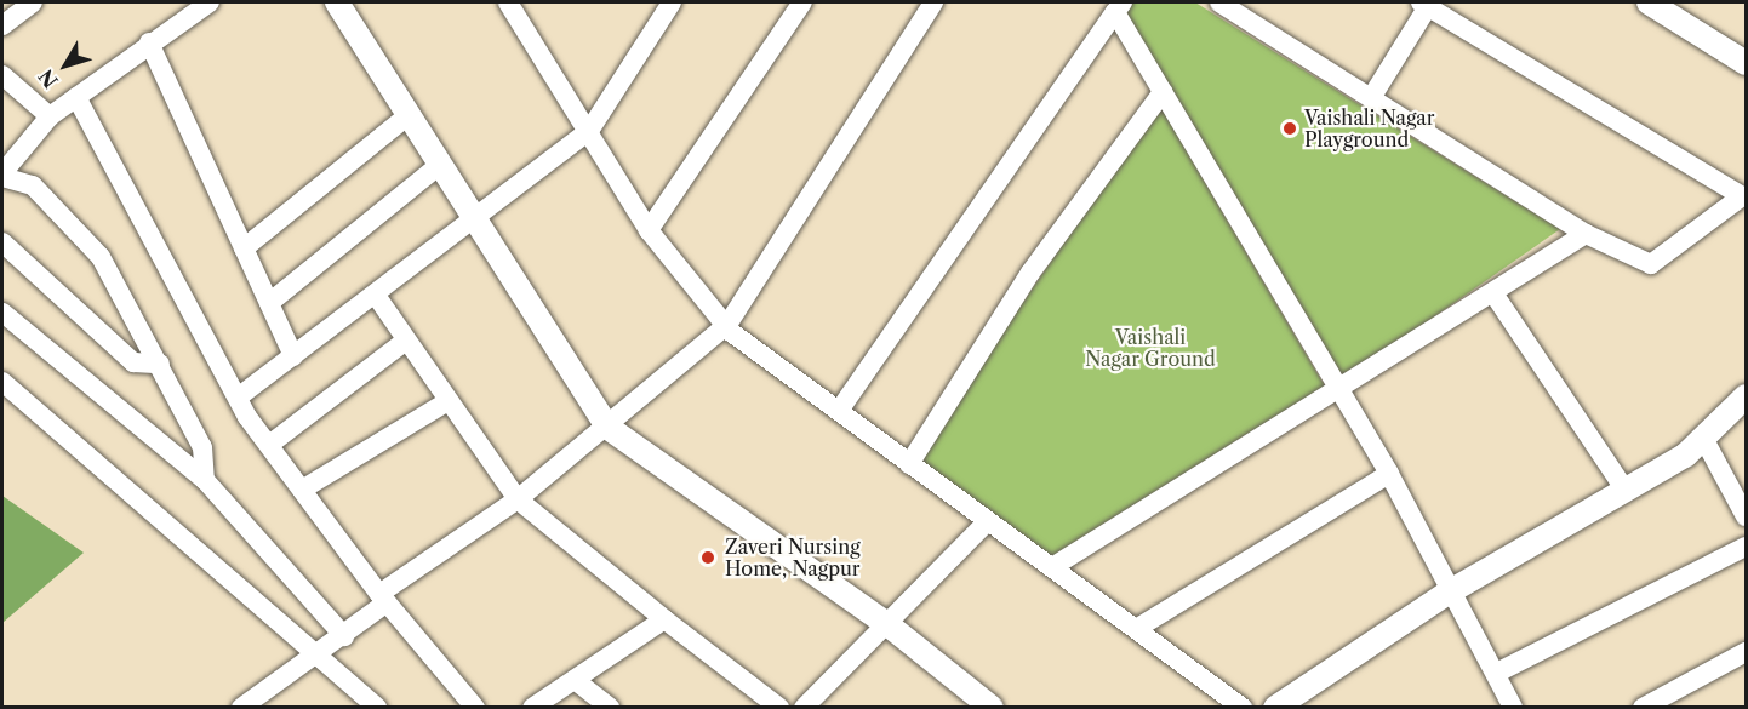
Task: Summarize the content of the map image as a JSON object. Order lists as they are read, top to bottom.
{
  "parks": ["Vaishali Nagar Ground"],
  "places": ["Vaishali Nagar Playground", "Zaveri Nursing Home, Nagpur"],
  "north": "bottom left"
}
